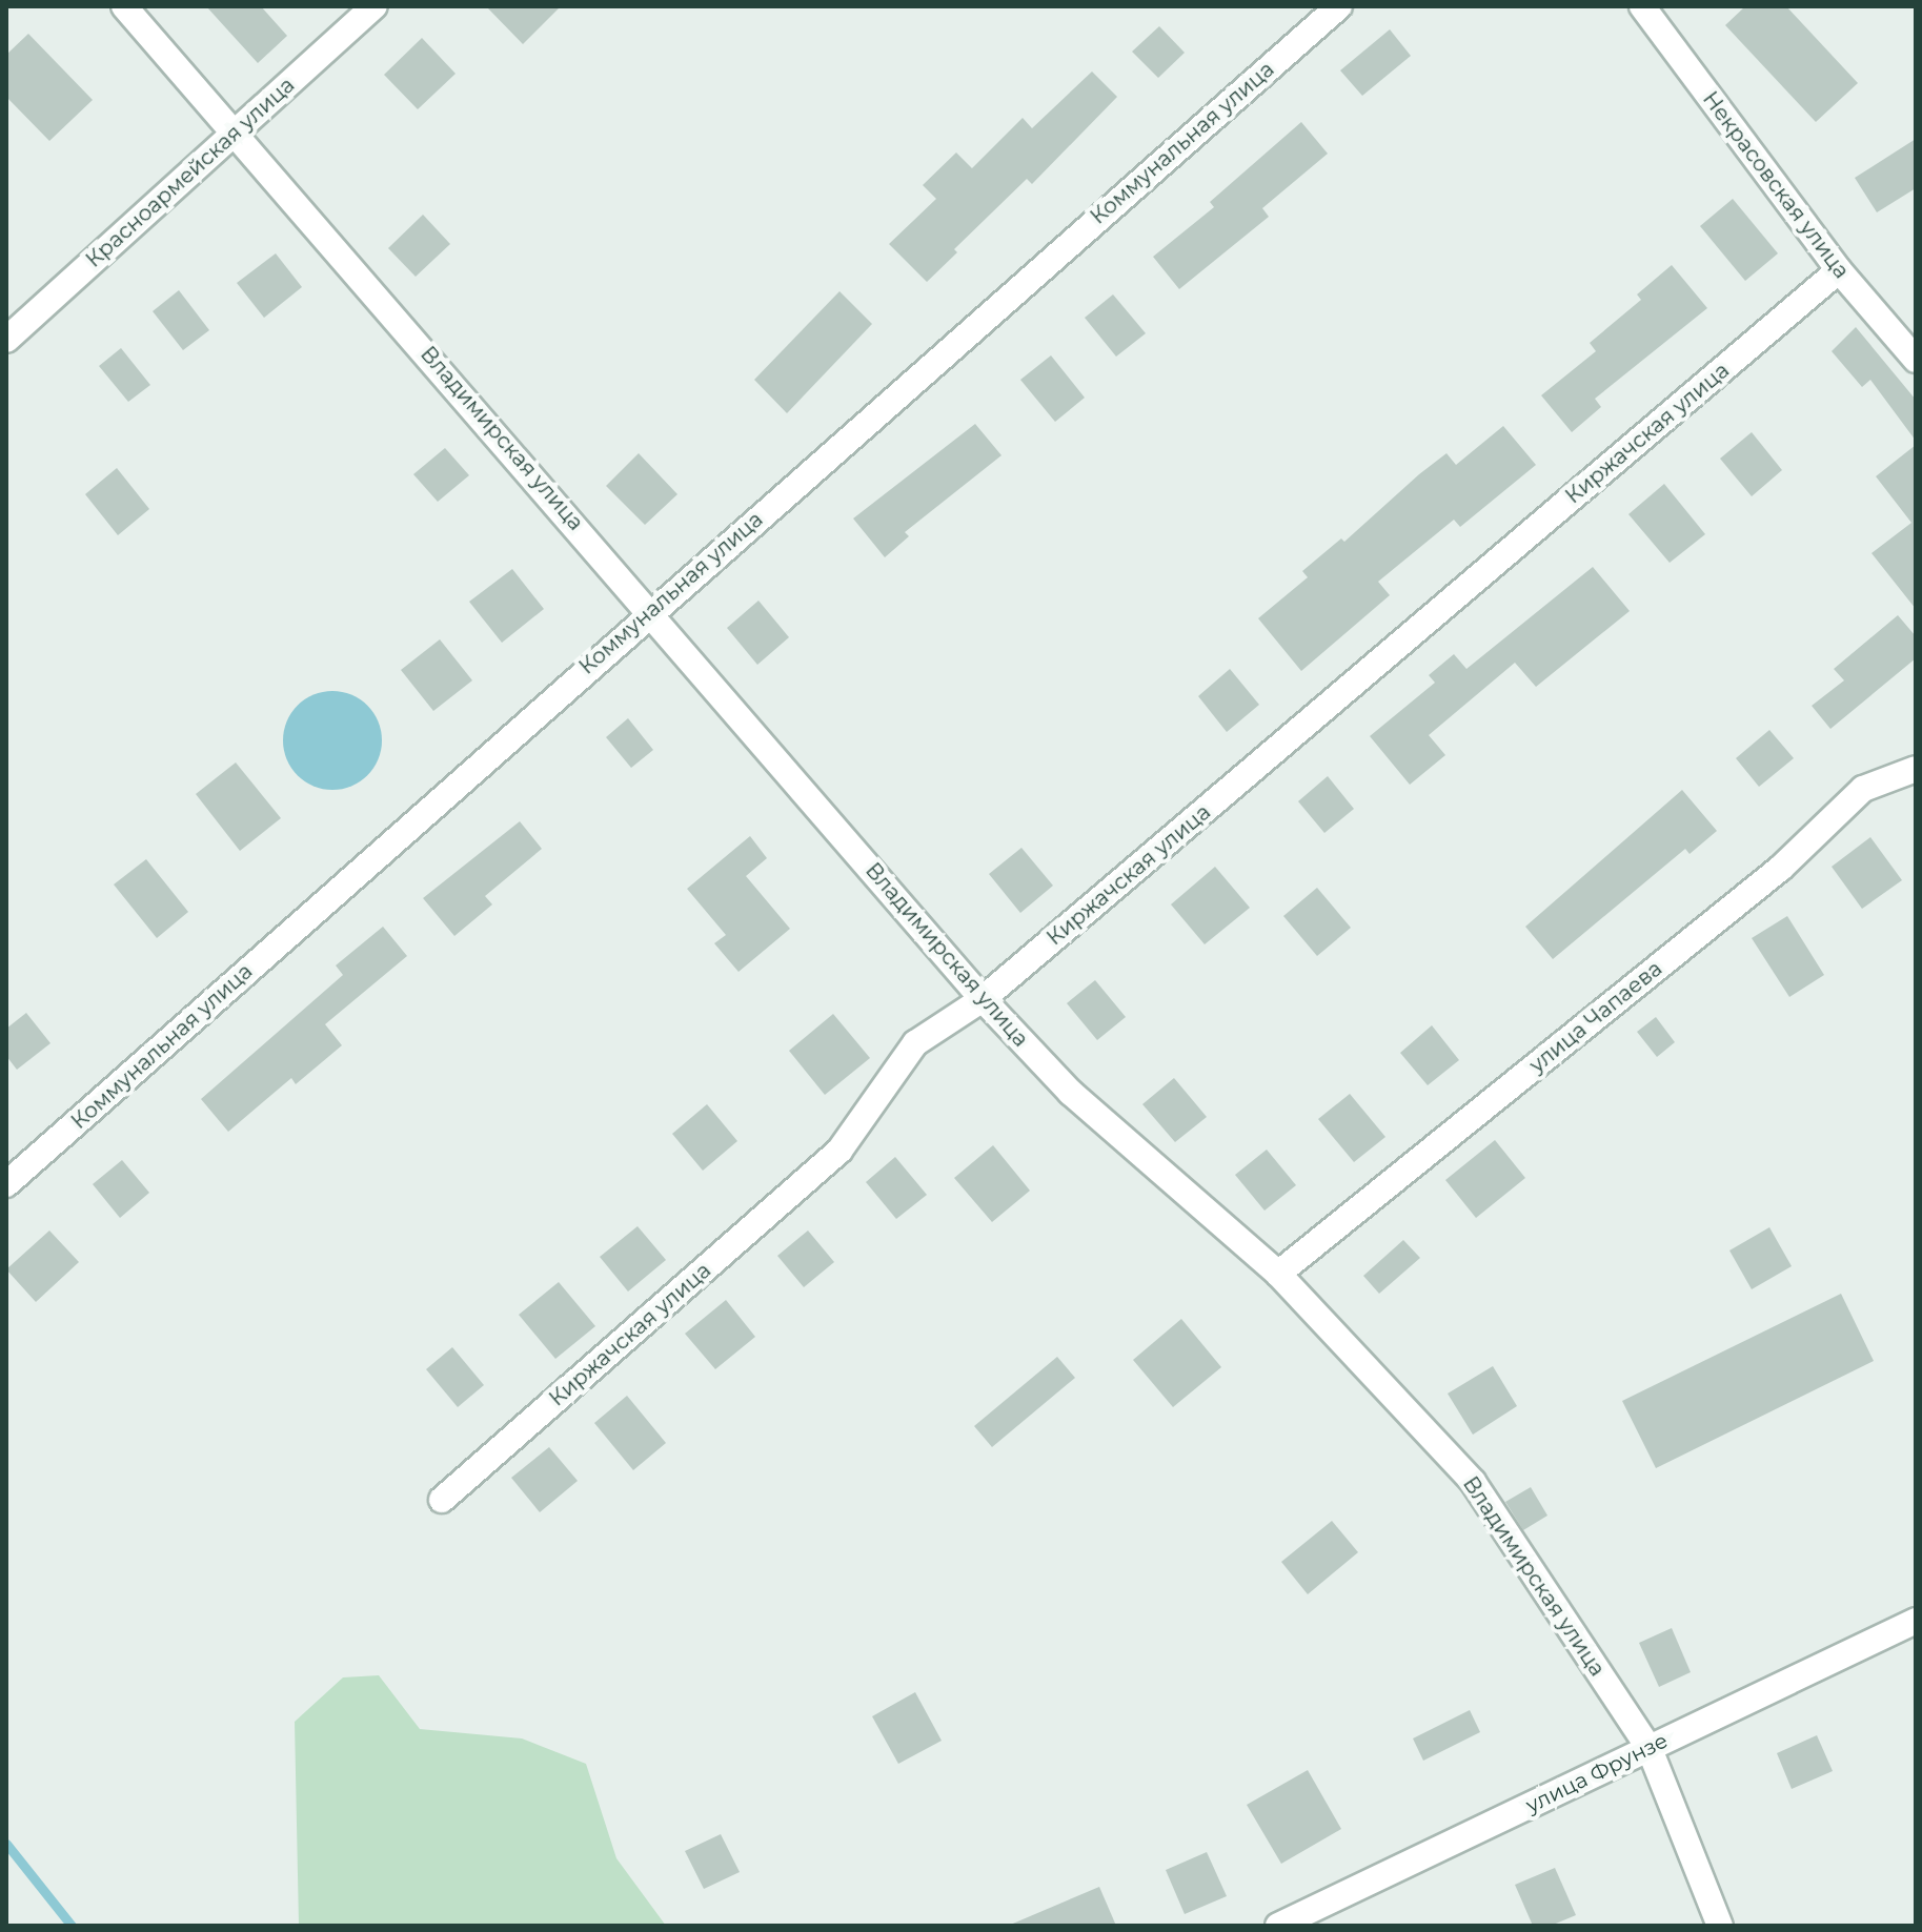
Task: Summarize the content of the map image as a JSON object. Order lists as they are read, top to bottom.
{
  "streets": {
    "street": [
      "Коммунальная улица",
      "Красноармейская улица",
      "Некрасовская улица",
      "Киржачская улица",
      "Владимирская улица",
      "улица Чапаева",
      "улица Фрунзе"
    ]
  },
  "crossings": [
    ["Коммунальная улица", "Владимирская улица"],
    ["Красноармейская улица", "Владимирская улица"],
    ["Некрасовская улица", "Киржачская улица"],
    ["Киржачская улица", "Владимирская улица"],
    ["Владимирская улица", "улица Чапаева"],
    ["Владимирская улица", "улица Фрунзе"]
  ]
}
